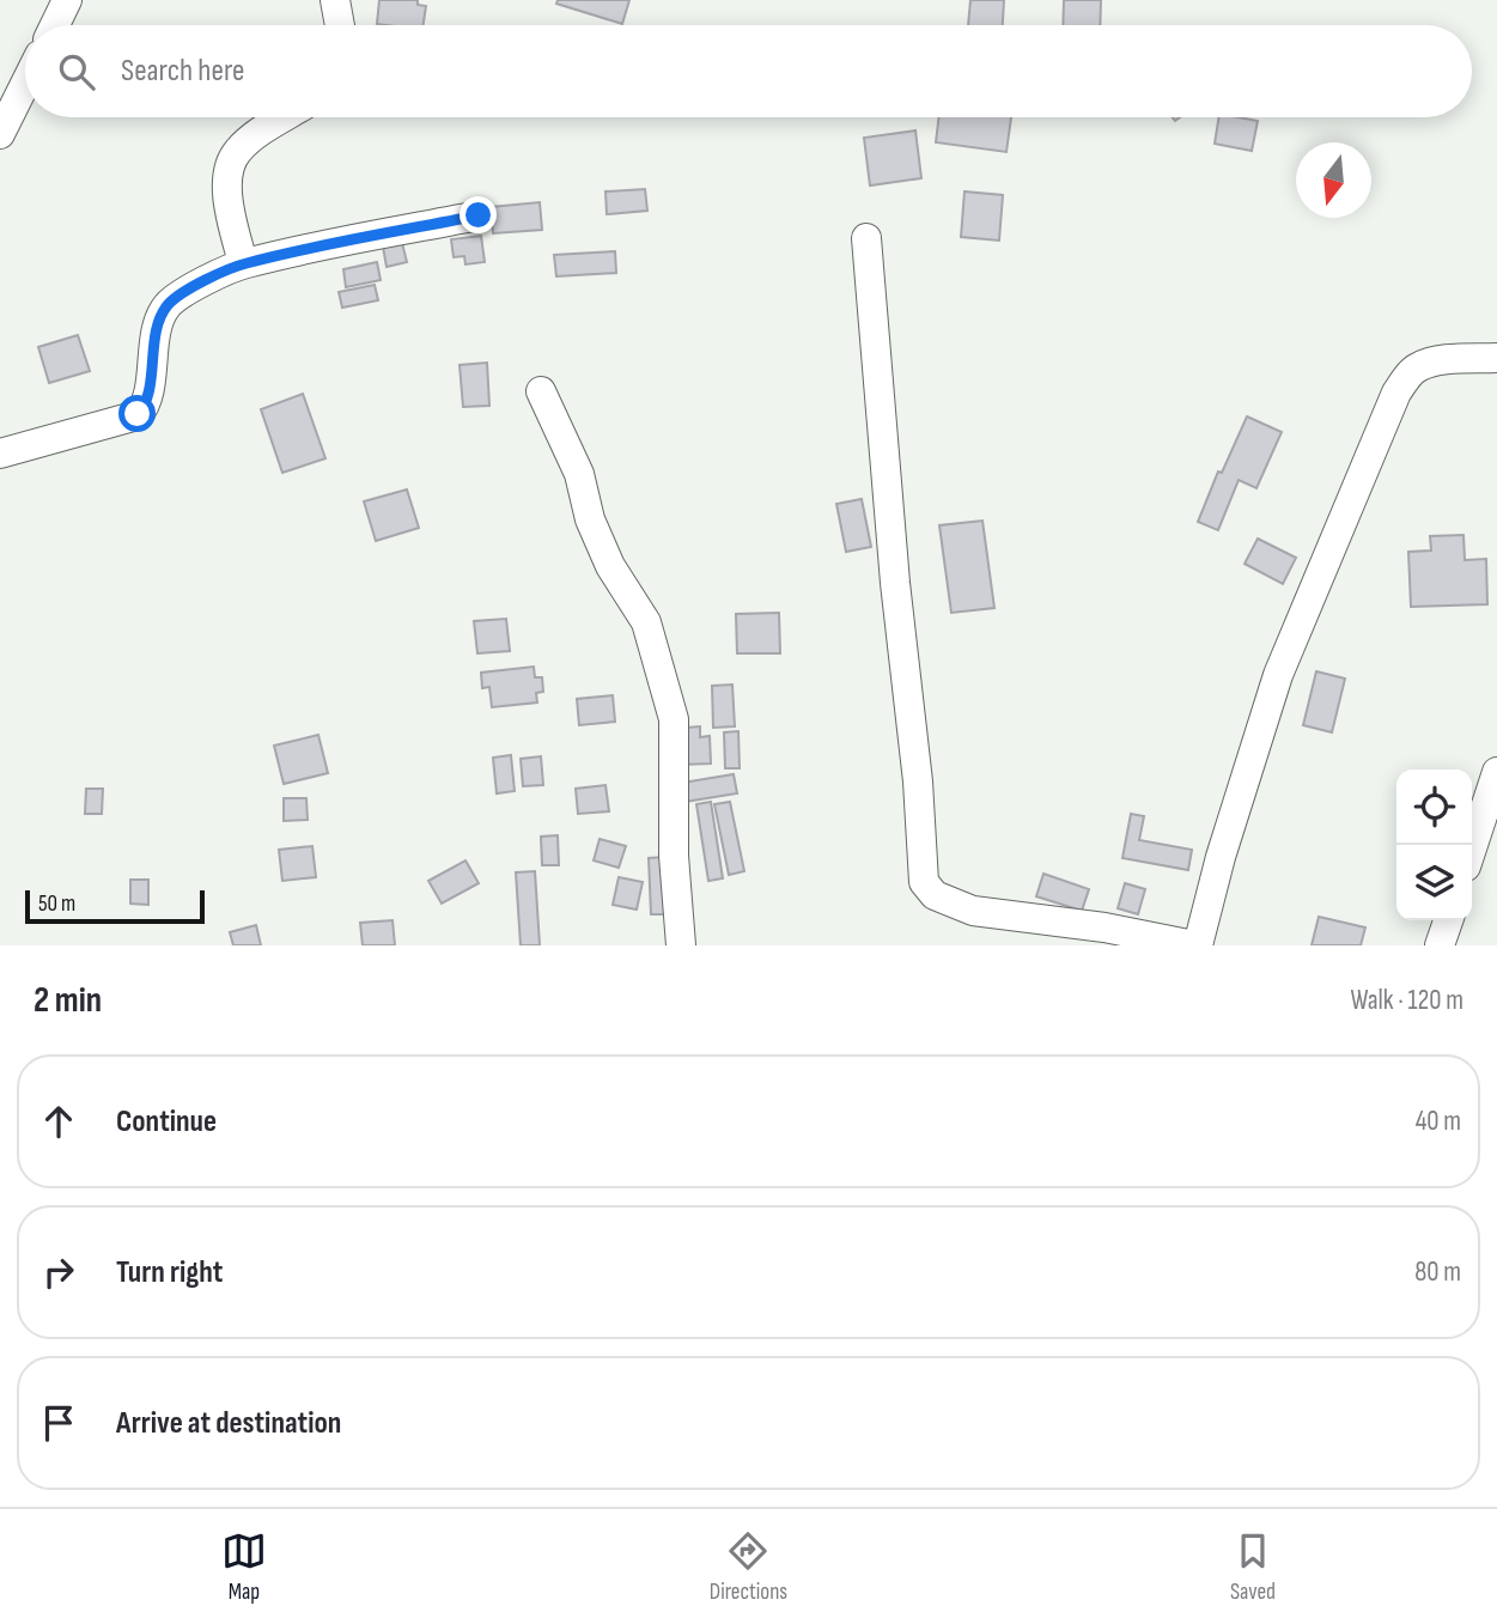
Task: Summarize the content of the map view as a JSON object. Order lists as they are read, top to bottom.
{
  "scale_bar": "50 m",
  "north": "bottom",
  "page": {
    "search": "Search here",
    "scale": "50 m",
    "heading": ["2 min", "Walk · 120 m"],
    "list": [
      ["Continue", "40 m"],
      ["Turn right", "80 m"],
      "Arrive at destination"
    ],
    "nav": ["Map", "Directions", "Saved"]
  }
}
